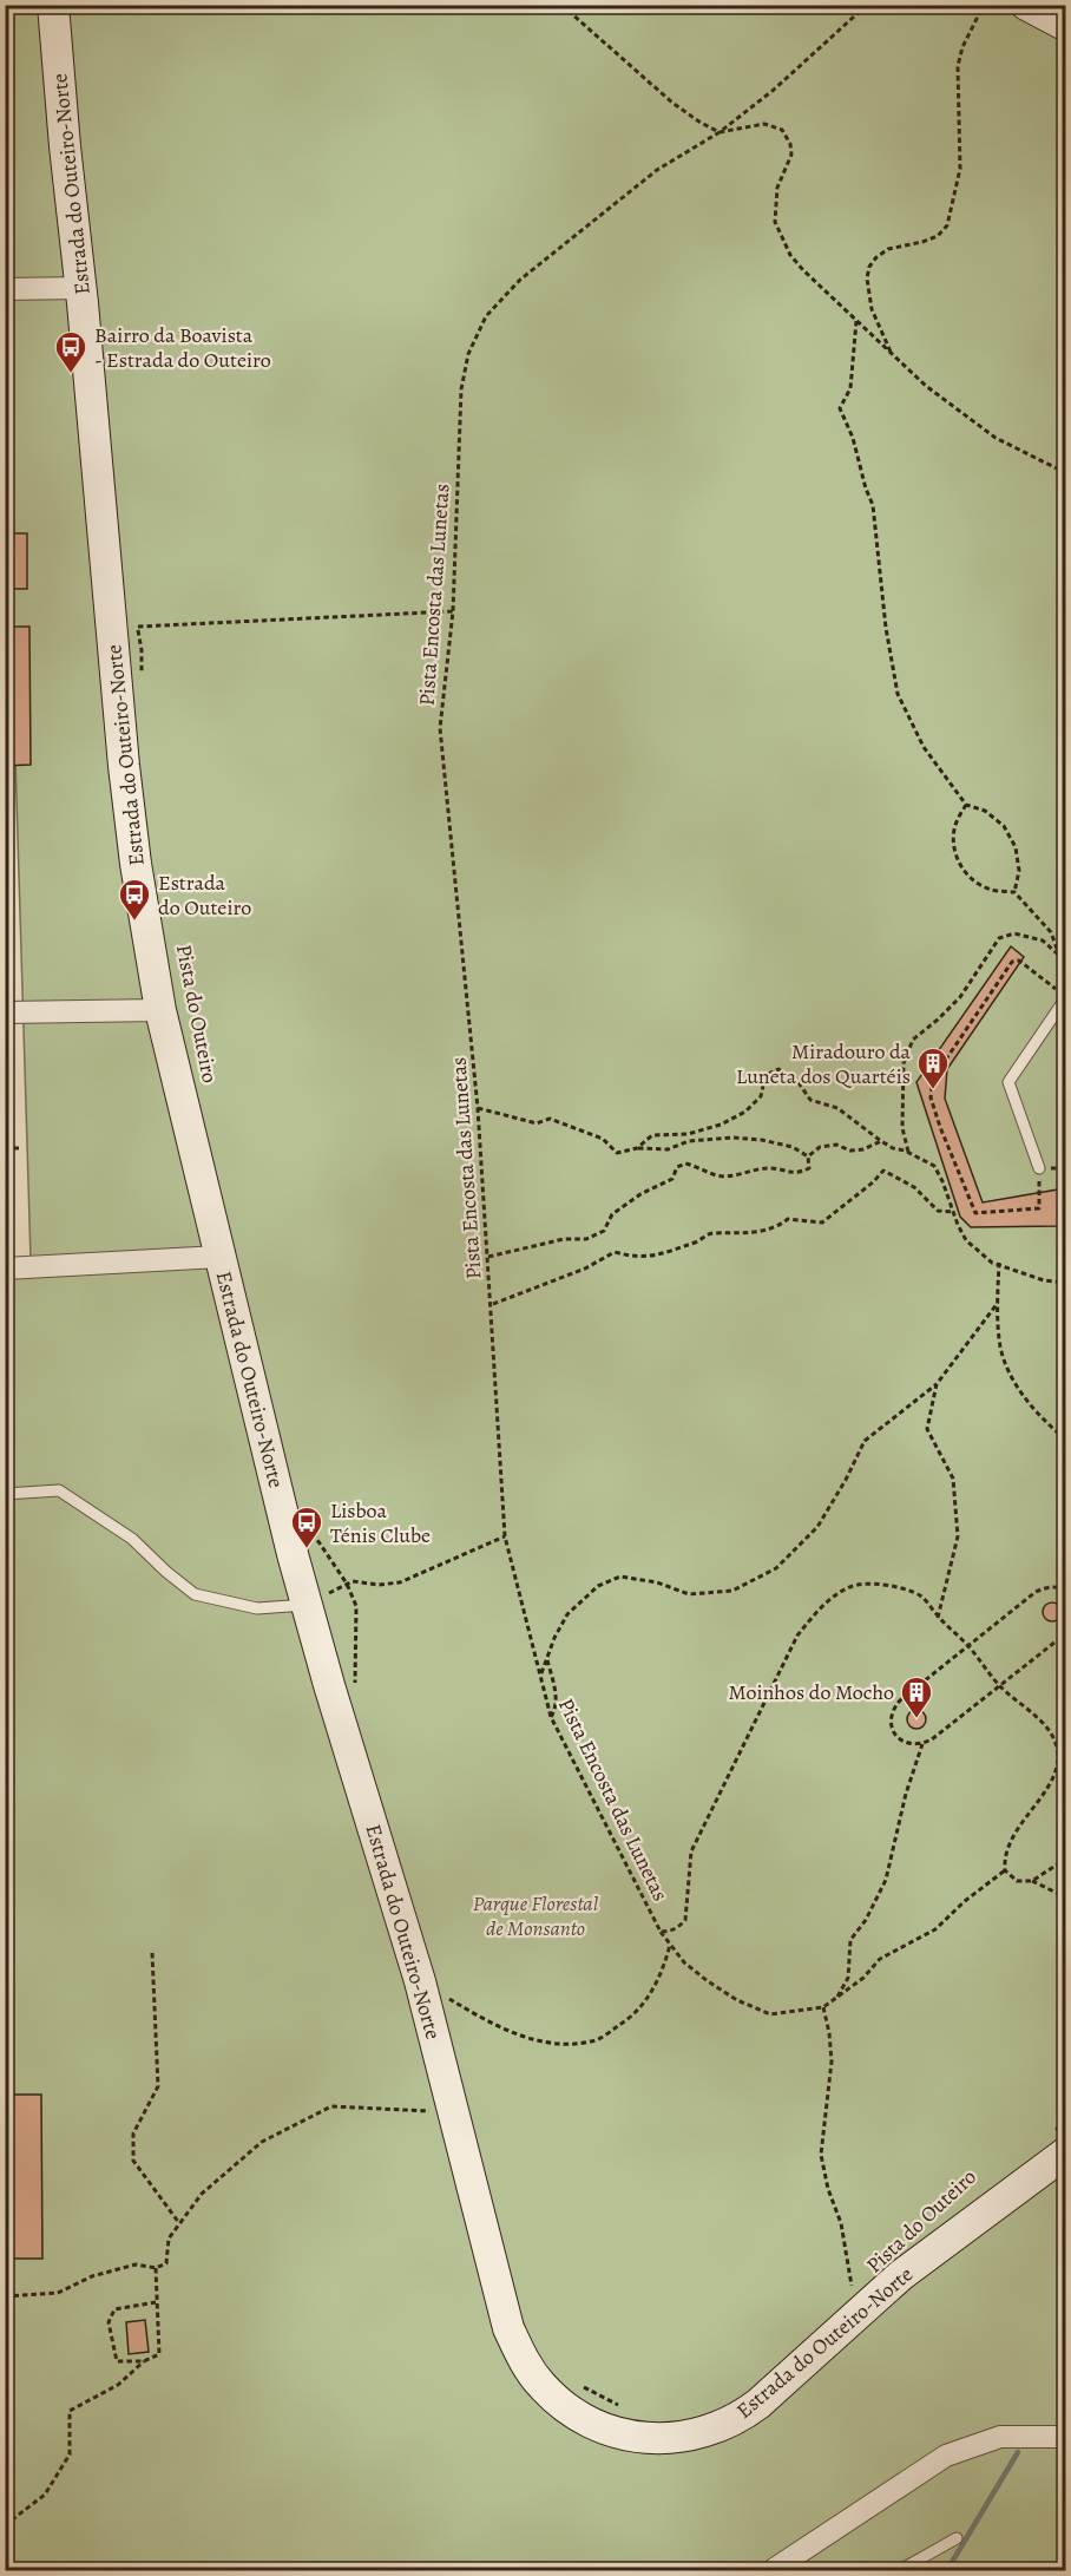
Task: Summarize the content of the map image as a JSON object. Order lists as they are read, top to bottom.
{
  "streets": {
    "street": ["Estrada do Outeiro-Norte"],
    "path": ["Pista Encosta das Lunetas"]
  },
  "parks": ["Parque Florestal de Monsanto"],
  "places": {
    "bus stop": ["Bairro da Boavista - Estrada do Outeiro", "Estrada do Outeiro", "Lisboa Ténis Clube"],
    "building": ["Miradouro da Luneta dos Quartéis", "Moinhos do Mocho"]
  }
}
